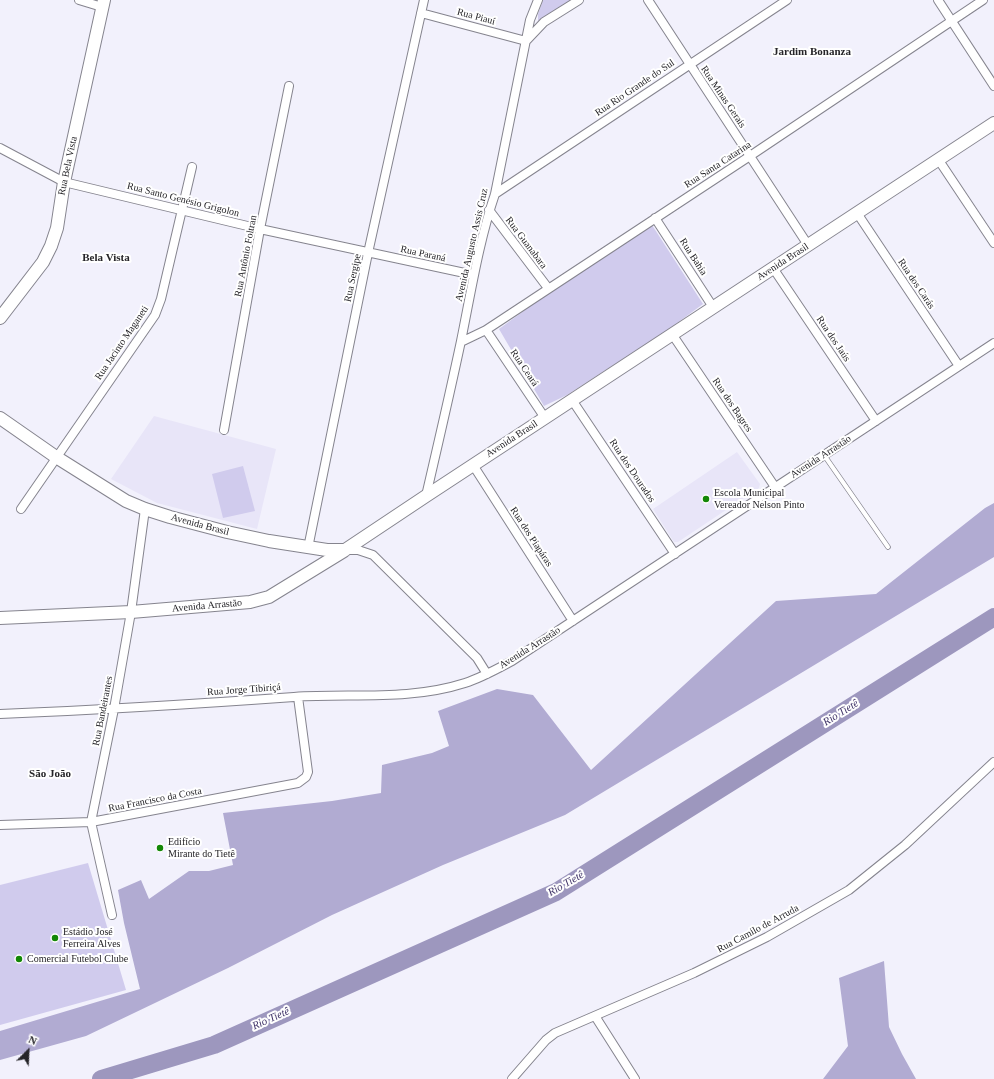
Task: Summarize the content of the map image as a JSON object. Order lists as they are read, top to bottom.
{
  "streets": {
    "street": [
      "Rua Piauí",
      "Rua Rio Grande do Sul",
      "Rua Minas Gerais",
      "Rua Santa Catarina",
      "Rua Bela Vista",
      "Rua Santo Genésio Grigolon",
      "Rua Guanabara",
      "Avenida Augusto Assis Cruz",
      "Rua Paraná",
      "Rua Antônio Foltran",
      "Rua Bahia",
      "Avenida Brasil",
      "Rua Sergipe",
      "Rua dos Carás",
      "Rua dos Jaús",
      "Rua Jacinto Maganeti",
      "Rua Ceará",
      "Rua dos Bagres",
      "Avenida Arrastão",
      "Rua dos Dourados",
      "Rua dos Piapáras",
      "Rua Jorge Tibiriçá",
      "Rua Bandeirantes",
      "Rua Francisco da Costa",
      "Rua Camilo de Arruda"
    ]
  },
  "crossings": [
    ["Rua Piauí", "Avenida Augusto Assis Cruz"],
    ["Rua Piauí", "Rua Sergipe"],
    ["Rua Rio Grande do Sul", "Rua Minas Gerais"],
    ["Rua Rio Grande do Sul", "Avenida Augusto Assis Cruz"],
    ["Rua Minas Gerais", "Rua Santa Catarina"],
    ["Rua Minas Gerais", "Avenida Brasil"],
    ["Rua Santa Catarina", "Rua Guanabara"],
    ["Rua Santa Catarina", "Avenida Augusto Assis Cruz"],
    ["Rua Santa Catarina", "Rua Bahia"],
    ["Rua Santa Catarina", "Rua Ceará"],
    ["Rua Bela Vista", "Rua Santo Genésio Grigolon"],
    ["Rua Santo Genésio Grigolon", "Rua Paraná"],
    ["Rua Santo Genésio Grigolon", "Rua Antônio Foltran"],
    ["Rua Santo Genésio Grigolon", "Rua Sergipe"],
    ["Rua Santo Genésio Grigolon", "Rua Jacinto Maganeti"],
    ["Rua Guanabara", "Avenida Augusto Assis Cruz"],
    ["Avenida Augusto Assis Cruz", "Rua Paraná"],
    ["Avenida Augusto Assis Cruz", "Avenida Brasil"],
    ["Rua Paraná", "Rua Sergipe"],
    ["Rua Bahia", "Avenida Brasil"],
    ["Avenida Brasil", "Rua Sergipe"],
    ["Avenida Brasil", "Rua dos Carás"],
    ["Avenida Brasil", "Rua dos Jaús"],
    ["Avenida Brasil", "Rua Jacinto Maganeti"],
    ["Avenida Brasil", "Rua Ceará"],
    ["Avenida Brasil", "Rua dos Bagres"],
    ["Avenida Brasil", "Avenida Arrastão"],
    ["Avenida Brasil", "Rua dos Dourados"],
    ["Avenida Brasil", "Rua dos Piapáras"],
    ["Avenida Brasil", "Rua Bandeirantes"],
    ["Rua dos Carás", "Avenida Arrastão"],
    ["Rua dos Jaús", "Avenida Arrastão"],
    ["Rua dos Bagres", "Avenida Arrastão"],
    ["Avenida Arrastão", "Rua dos Dourados"],
    ["Avenida Arrastão", "Rua dos Piapáras"],
    ["Avenida Arrastão", "Rua Jorge Tibiriçá"],
    ["Avenida Arrastão", "Rua Bandeirantes"],
    ["Rua Jorge Tibiriçá", "Rua Bandeirantes"],
    ["Rua Jorge Tibiriçá", "Rua Francisco da Costa"],
    ["Rua Bandeirantes", "Rua Francisco da Costa"]
  ],
  "districts": ["Jardim Bonanza", "Bela Vista", "São João"],
  "water": ["Rio Tietê"],
  "places": [
    "Escola Municipal Vereador Nelson Pinto",
    "Edifício Mirante do Tietê",
    "Estádio José Ferreira Alves",
    "Comercial Futebol Clube"
  ],
  "north": "top right"
}
